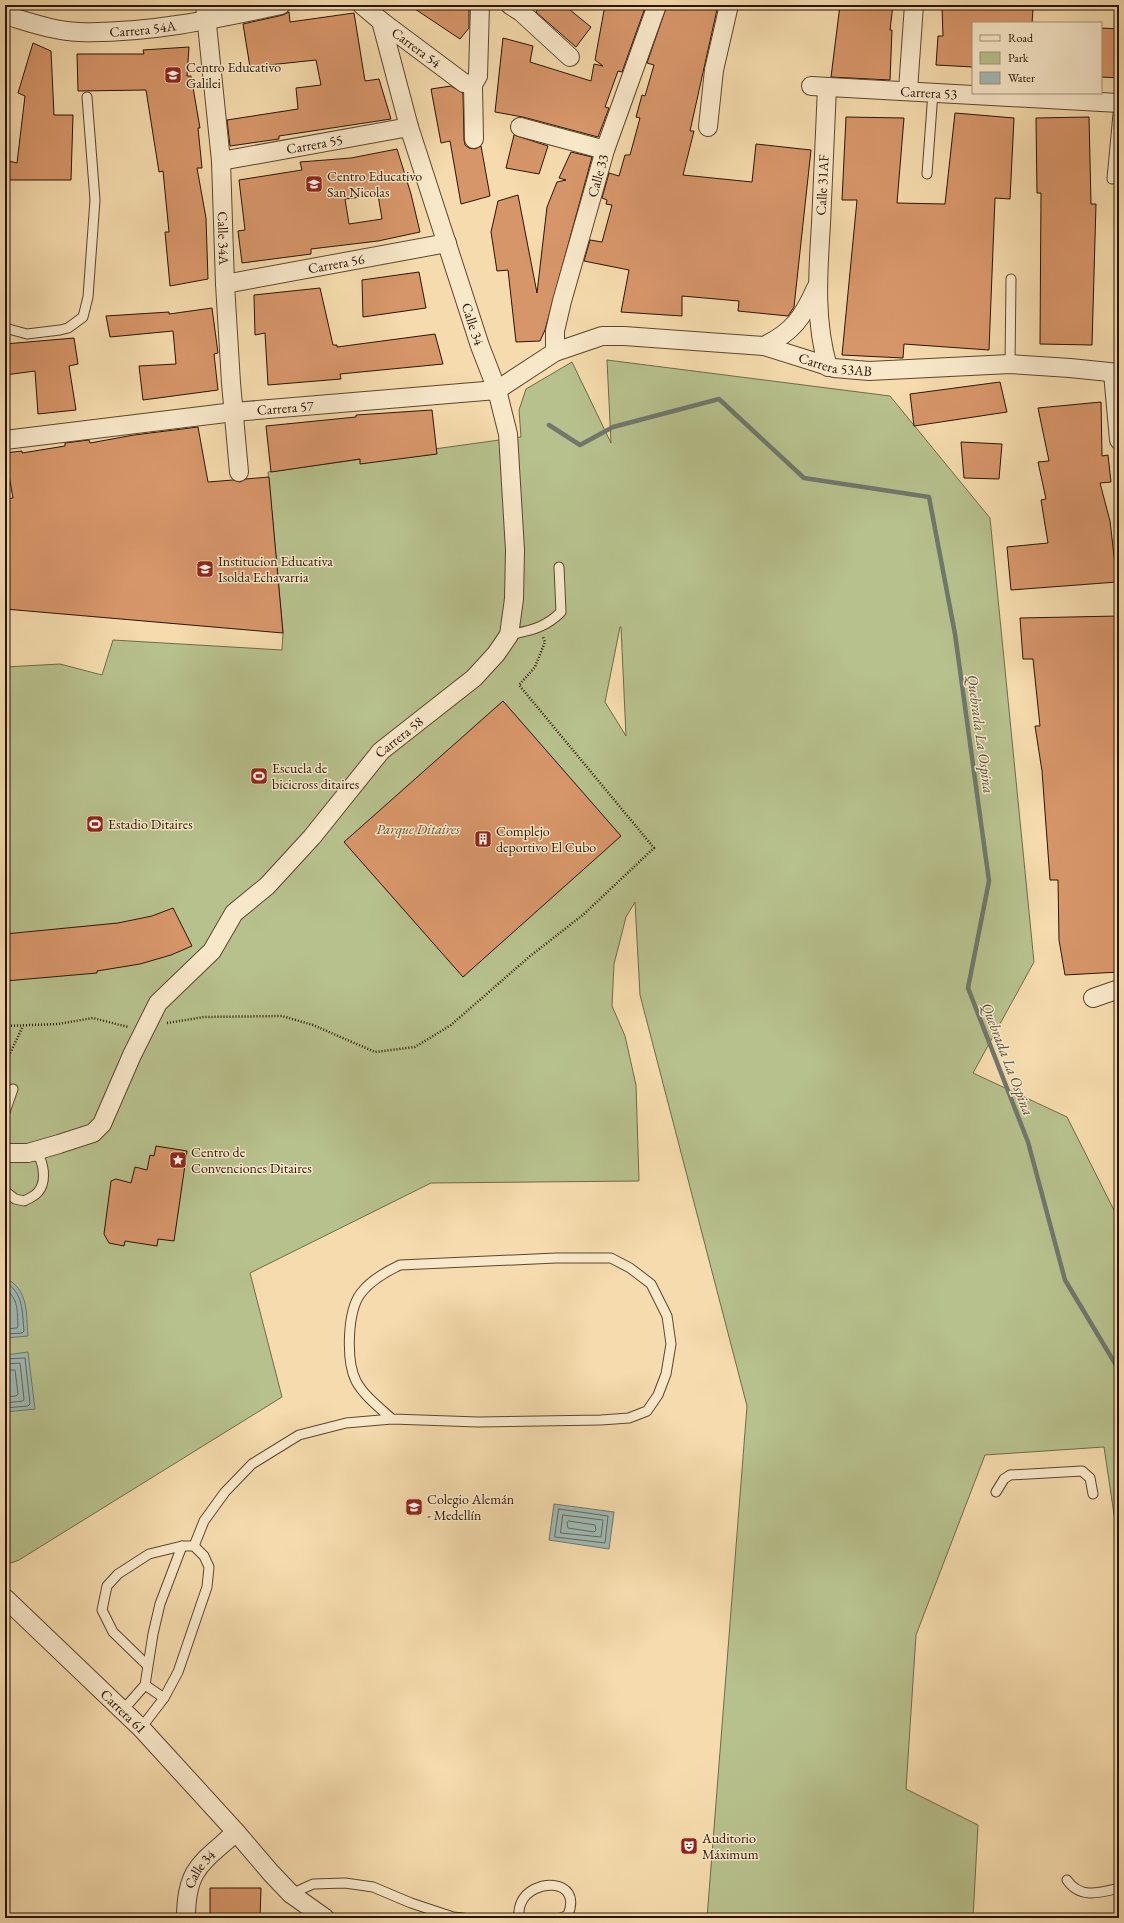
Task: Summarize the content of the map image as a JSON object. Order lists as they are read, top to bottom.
{
  "streets": {
    "street": [
      "Carrera 54A",
      "Carrera 54",
      "Carrera 53",
      "Carrera 55",
      "Calle 33",
      "Calle 31AF",
      "Calle 34A",
      "Carrera 56",
      "Calle 34",
      "Carrera 53AB",
      "Carrera 57",
      "Carrera 58",
      "Carrera 61"
    ]
  },
  "crossings": [
    ["Carrera 54A", "Calle 34A"],
    ["Carrera 54", "Calle 34"],
    ["Carrera 53", "Calle 31AF"],
    ["Carrera 55", "Calle 34A"],
    ["Carrera 55", "Calle 34"],
    ["Calle 33", "Carrera 53AB"],
    ["Calle 33", "Carrera 57"],
    ["Calle 31AF", "Carrera 53AB"],
    ["Calle 34A", "Carrera 56"],
    ["Calle 34A", "Carrera 57"],
    ["Carrera 56", "Calle 34"],
    ["Calle 34", "Carrera 57"],
    ["Calle 34", "Carrera 58"],
    ["Calle 34", "Carrera 61"],
    ["Carrera 53AB", "Carrera 57"]
  ],
  "water": ["Quebrada La Ospina"],
  "parks": ["Parque Ditaires"],
  "places": {
    "school or university": [
      "Centro Educativo Galilei",
      "Centro Educativo San Nicolas",
      "Institucion Educativa Isolda Echavarria",
      "Colegio Alemán - Medellín"
    ],
    "sports": ["Escuela de bicicross ditaires", "Estadio Ditaires"],
    "building": ["Complejo deportivo El Cubo"],
    "place": ["Centro de Convenciones Ditaires"],
    "theatre": ["Auditorio Máximum"]
  },
  "legend": ["Road", "Park", "Water"]
}
